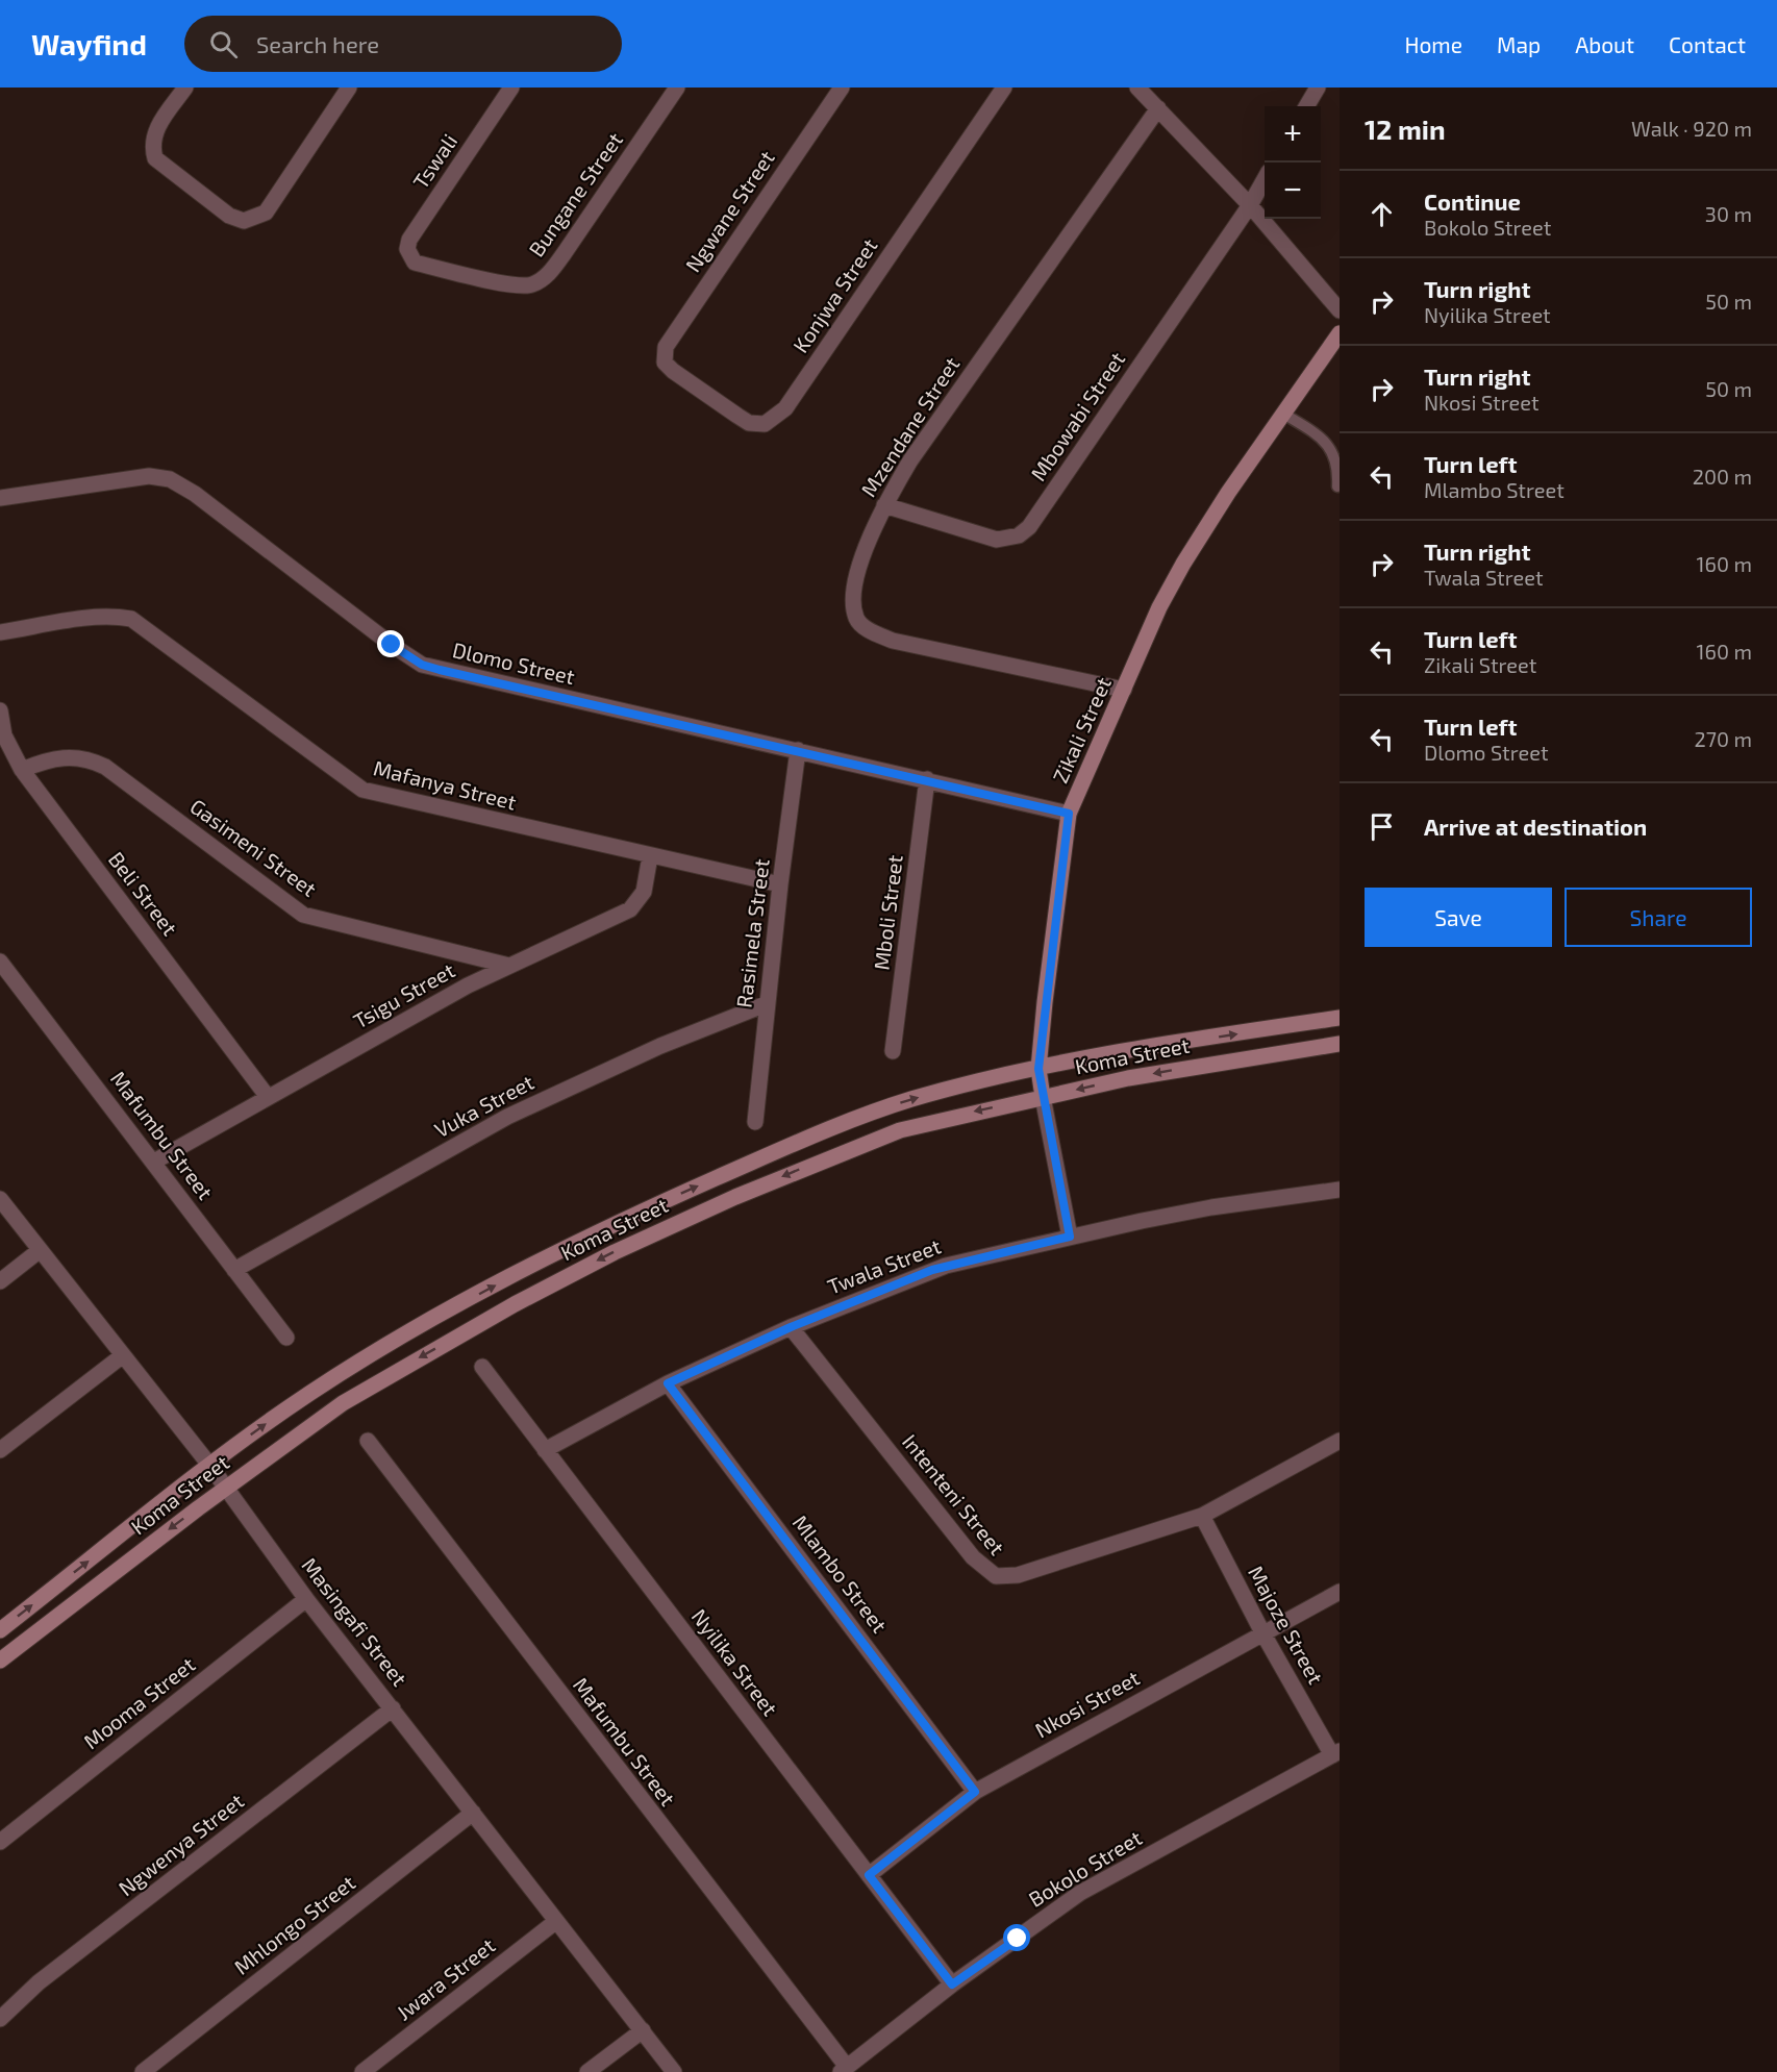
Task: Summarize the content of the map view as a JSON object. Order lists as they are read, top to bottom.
{
  "streets": {
    "main road": ["Zikali Street", "Koma Street"],
    "street": [
      "Tswali",
      "Bungane Street",
      "Ngwane Street",
      "Konjwa Street",
      "Mbowabi Street",
      "Mzendane Street",
      "Dlomo Street",
      "Mafanya Street",
      "Gasimeni Street",
      "Beli Street",
      "Mboli Street",
      "Rasimela Street",
      "Tsigu Street",
      "Vuka Street",
      "Mafumbu Street",
      "Twala Street",
      "Intenteni Street",
      "Mlambo Street",
      "Masingafi Street",
      "Majoze Street",
      "Nyilika Street",
      "Mooma Street",
      "Nkosi Street",
      "Ngwenya Street",
      "Bokolo Street",
      "Mhlongo Street",
      "Jwara Street"
    ]
  },
  "crossings": [
    ["Tswali", "Bungane Street"],
    ["Ngwane Street", "Konjwa Street"],
    ["Mbowabi Street", "Mzendane Street"],
    ["Mzendane Street", "Zikali Street"],
    ["Dlomo Street", "Zikali Street"],
    ["Dlomo Street", "Mboli Street"],
    ["Dlomo Street", "Rasimela Street"],
    ["Zikali Street", "Koma Street"],
    ["Zikali Street", "Twala Street"],
    ["Mafanya Street", "Rasimela Street"],
    ["Mafanya Street", "Tsigu Street"],
    ["Gasimeni Street", "Beli Street"],
    ["Gasimeni Street", "Tsigu Street"],
    ["Beli Street", "Tsigu Street"],
    ["Rasimela Street", "Vuka Street"],
    ["Tsigu Street", "Mafumbu Street"],
    ["Koma Street", "Masingafi Street"],
    ["Vuka Street", "Mafumbu Street"],
    ["Mafumbu Street", "Bokolo Street"],
    ["Twala Street", "Intenteni Street"],
    ["Twala Street", "Mlambo Street"],
    ["Twala Street", "Nyilika Street"],
    ["Intenteni Street", "Majoze Street"],
    ["Mlambo Street", "Nkosi Street"],
    ["Masingafi Street", "Mooma Street"],
    ["Masingafi Street", "Ngwenya Street"],
    ["Masingafi Street", "Mhlongo Street"],
    ["Masingafi Street", "Jwara Street"],
    ["Majoze Street", "Nkosi Street"],
    ["Majoze Street", "Bokolo Street"],
    ["Nyilika Street", "Nkosi Street"],
    ["Nyilika Street", "Bokolo Street"]
  ],
  "page": {
    "header": "Wayfind",
    "search": "Search here",
    "nav": [
      "Home",
      "Map",
      "About",
      "Contact"
    ],
    "heading": ["12 min", "Walk · 920 m"],
    "map_buttons": ["+", "−"],
    "list": [
      ["Continue", "Bokolo Street", "30 m"],
      ["Turn right", "Nyilika Street", "50 m"],
      ["Turn right", "Nkosi Street", "50 m"],
      ["Turn left", "Mlambo Street", "200 m"],
      ["Turn right", "Twala Street", "160 m"],
      ["Turn left", "Zikali Street", "160 m"],
      ["Turn left", "Dlomo Street", "270 m"],
      "Arrive at destination"
    ],
    "buttons": ["Save", "Share"]
  }
}
